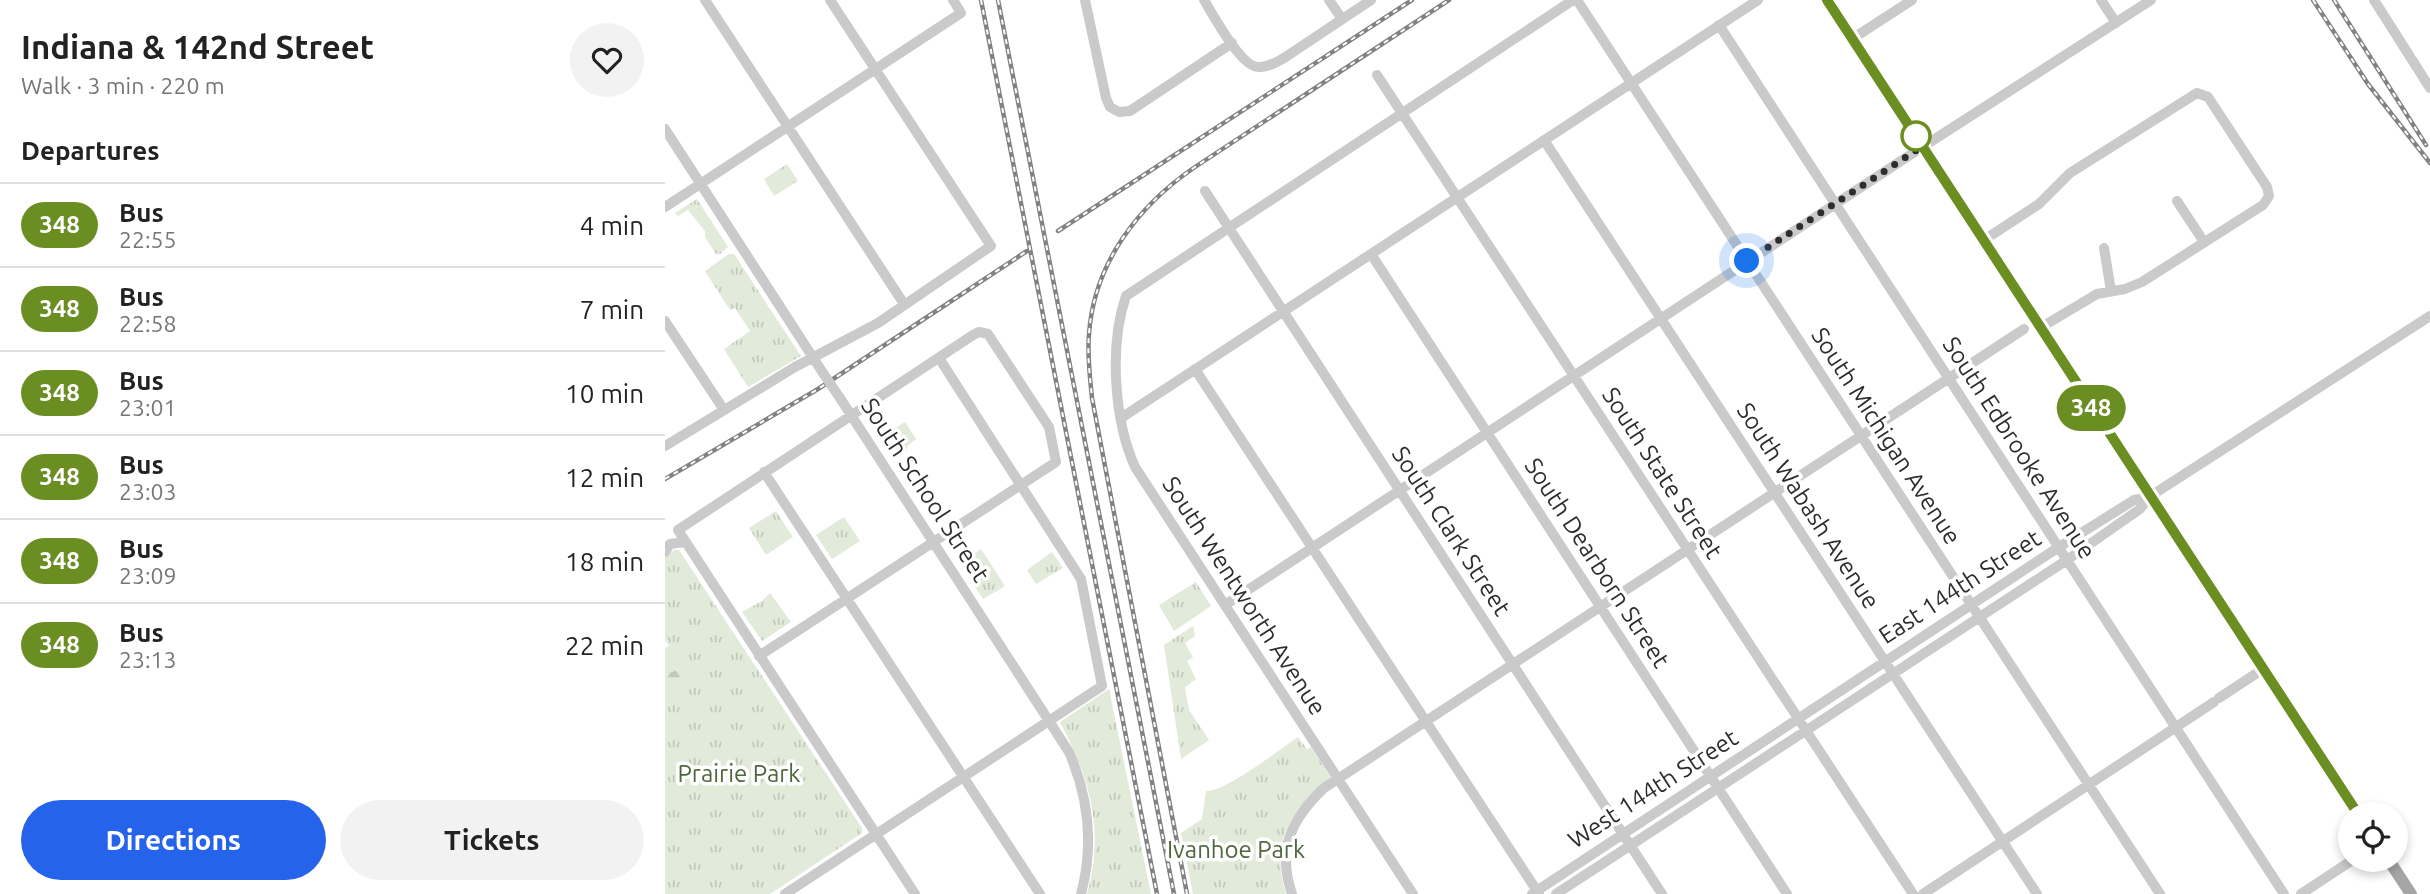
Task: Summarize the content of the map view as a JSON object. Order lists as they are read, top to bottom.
{
  "streets": {
    "street": [
      "South Michigan Avenue",
      "South Edbrooke Avenue",
      "South State Street",
      "South School Street",
      "South Wabash Avenue",
      "South Clark Street",
      "South Dearborn Street",
      "East 144th Street",
      "South Wentworth Avenue",
      "West 144th Street"
    ]
  },
  "crossings": [
    ["South Michigan Avenue", "East 144th Street"],
    ["South Edbrooke Avenue", "East 144th Street"],
    ["South State Street", "East 144th Street"],
    ["South State Street", "West 144th Street"],
    ["South Wabash Avenue", "East 144th Street"],
    ["South Clark Street", "South Wentworth Avenue"],
    ["South Clark Street", "West 144th Street"],
    ["South Dearborn Street", "West 144th Street"],
    ["East 144th Street", "West 144th Street"]
  ],
  "parks": ["Prairie Park", "Ivanhoe Park"],
  "lines": ["bus line 348"],
  "page": {
    "heading": [
      ["Indiana & 142nd Street", "Walk · 3 min · 220 m"],
      "Departures"
    ],
    "on_map": "348",
    "list": [
      {
        "mark": "348",
        "name": "Bus",
        "note": "22:55",
        "value": "4 min"
      },
      {
        "mark": "348",
        "name": "Bus",
        "note": "22:58",
        "value": "7 min"
      },
      {
        "mark": "348",
        "name": "Bus",
        "note": "23:01",
        "value": "10 min"
      },
      {
        "mark": "348",
        "name": "Bus",
        "note": "23:03",
        "value": "12 min"
      },
      {
        "mark": "348",
        "name": "Bus",
        "note": "23:09",
        "value": "18 min"
      },
      {
        "mark": "348",
        "name": "Bus",
        "note": "23:13",
        "value": "22 min"
      }
    ],
    "buttons": ["Directions", "Tickets"]
  }
}
